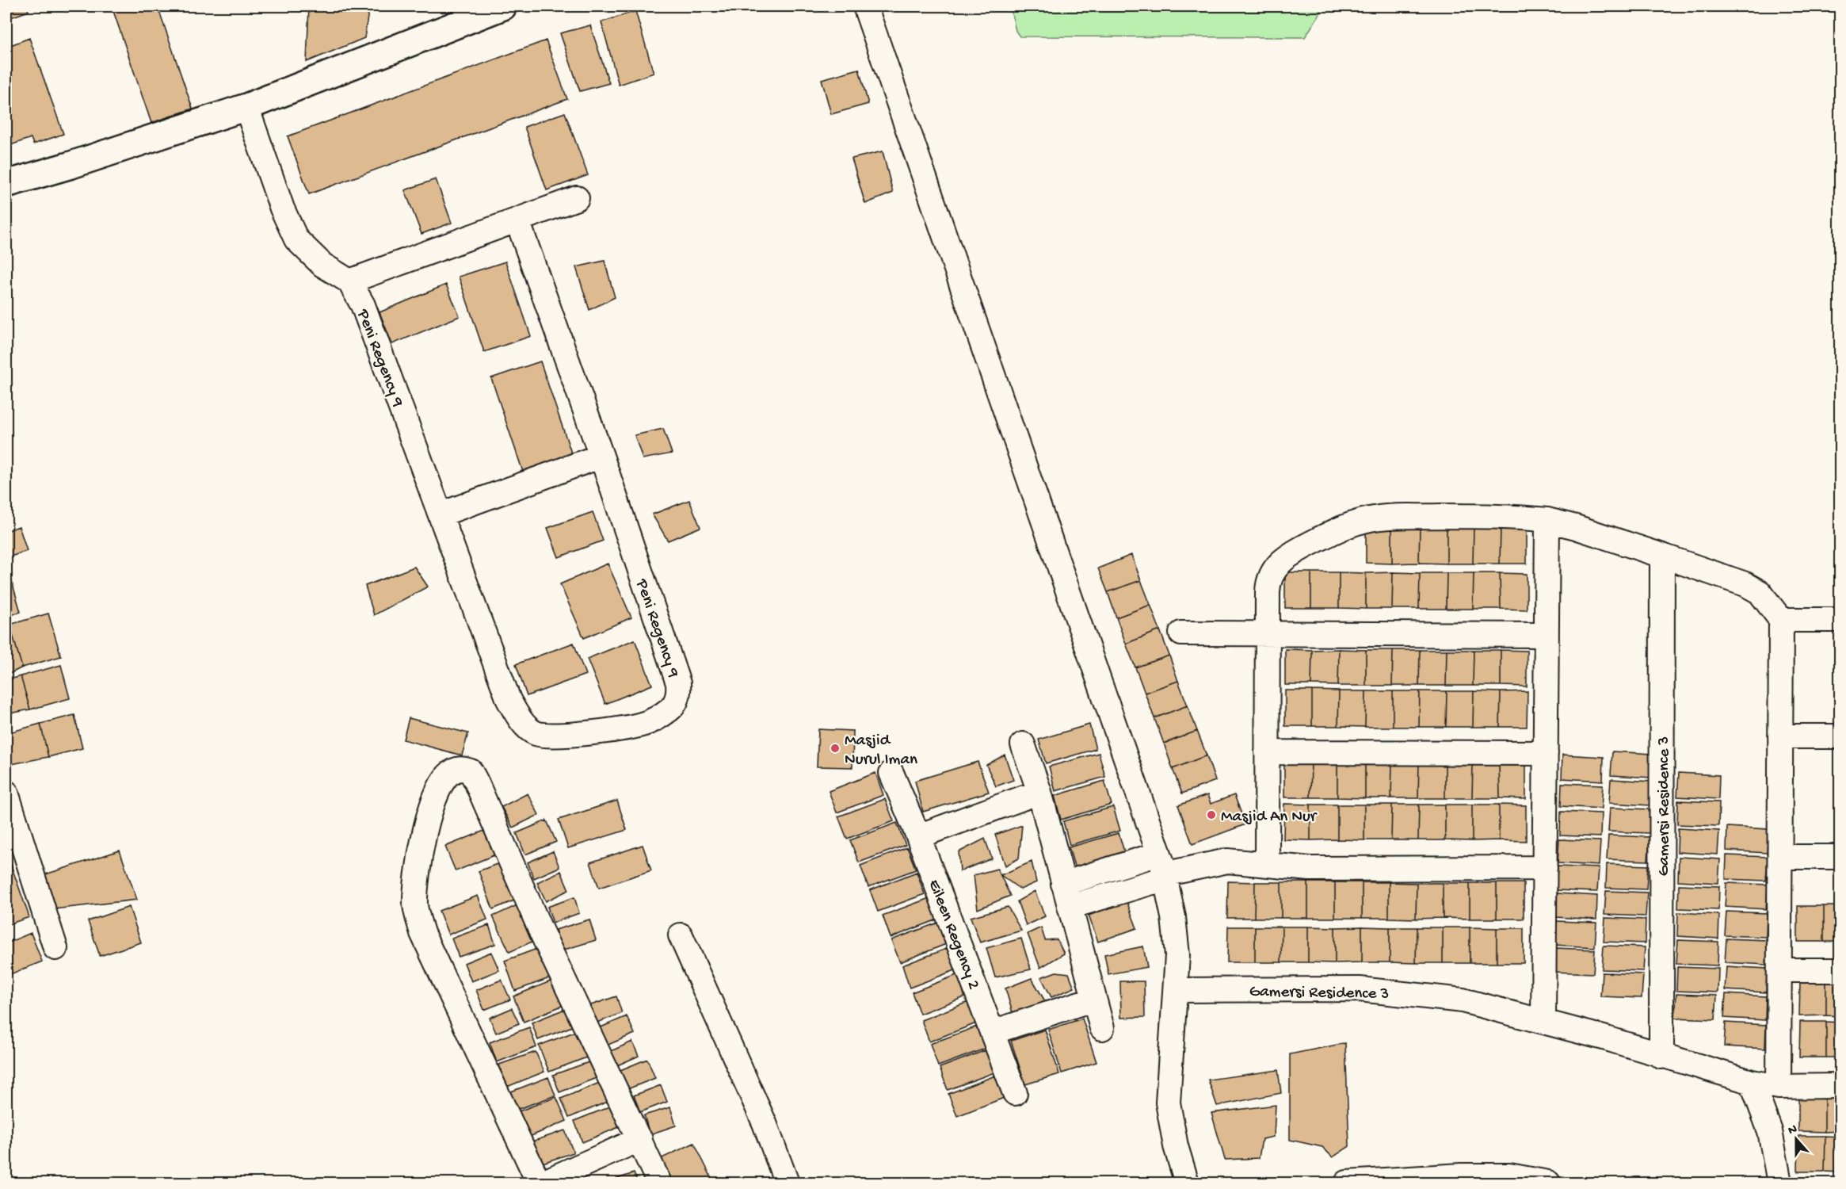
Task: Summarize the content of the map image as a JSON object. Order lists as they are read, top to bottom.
{
  "streets": {
    "street": ["Peni Regency 9", "Gamersi Residence 3", "Eileen Regency 2"]
  },
  "places": ["Masjid Nurul Iman", "Masjid An Nur"],
  "north": "top"
}
